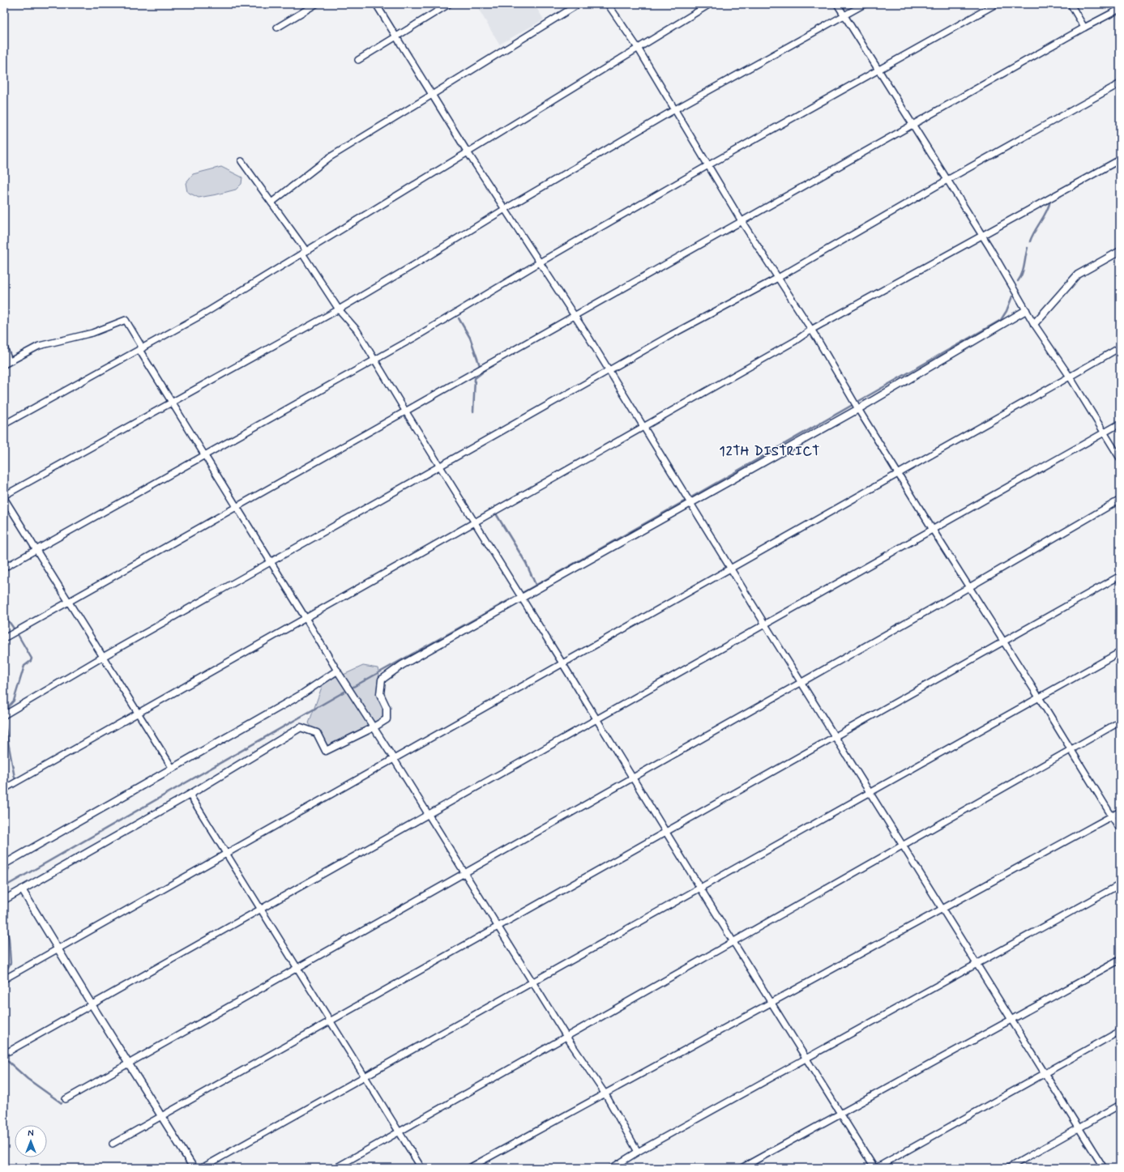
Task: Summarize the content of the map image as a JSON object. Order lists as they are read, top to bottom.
{
  "districts": ["12TH DISTRICT"],
  "north": "top"
}
